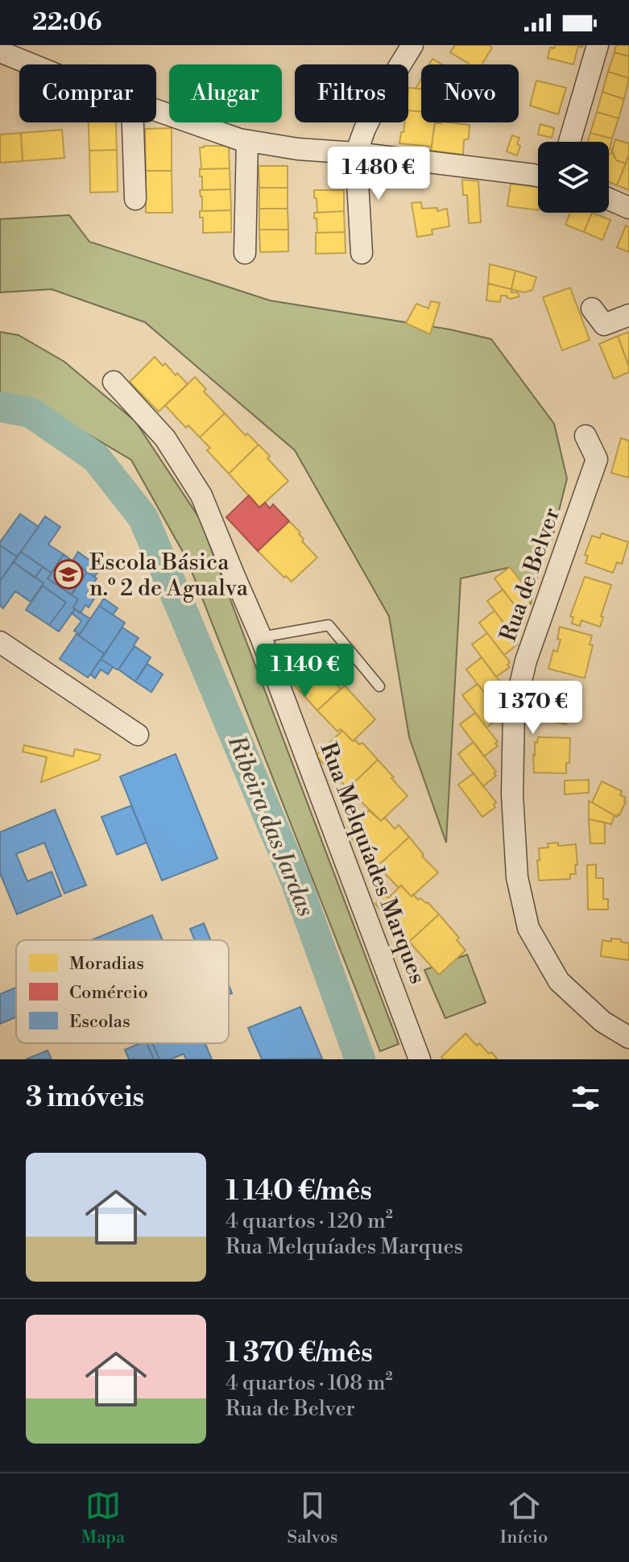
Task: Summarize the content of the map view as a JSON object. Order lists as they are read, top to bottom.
{
  "streets": {
    "street": ["Rua de Belver", "Rua Melquíades Marques"]
  },
  "water": ["Ribeira das Jardas"],
  "places": {
    "school or university": ["Escola Básica n.º 2 de Agualva"]
  },
  "legend": ["Moradias", "Comércio", "Escolas"],
  "page": {
    "status": "22:06",
    "chip": [
      "Comprar",
      "Alugar",
      "Filtros",
      "Novo"
    ],
    "price": ["1 480 €", "1 140 €", "1 370 €"],
    "heading": "3 imóveis",
    "list": [
      {
        "name": "1 140 €/mês",
        "note": "4 quartos · 120 m² · Rua Melquíades Marques"
      },
      {
        "name": "1 370 €/mês",
        "note": "4 quartos · 108 m² · Rua de Belver"
      }
    ],
    "tabs": ["Mapa", "Salvos", "Início"]
  }
}
